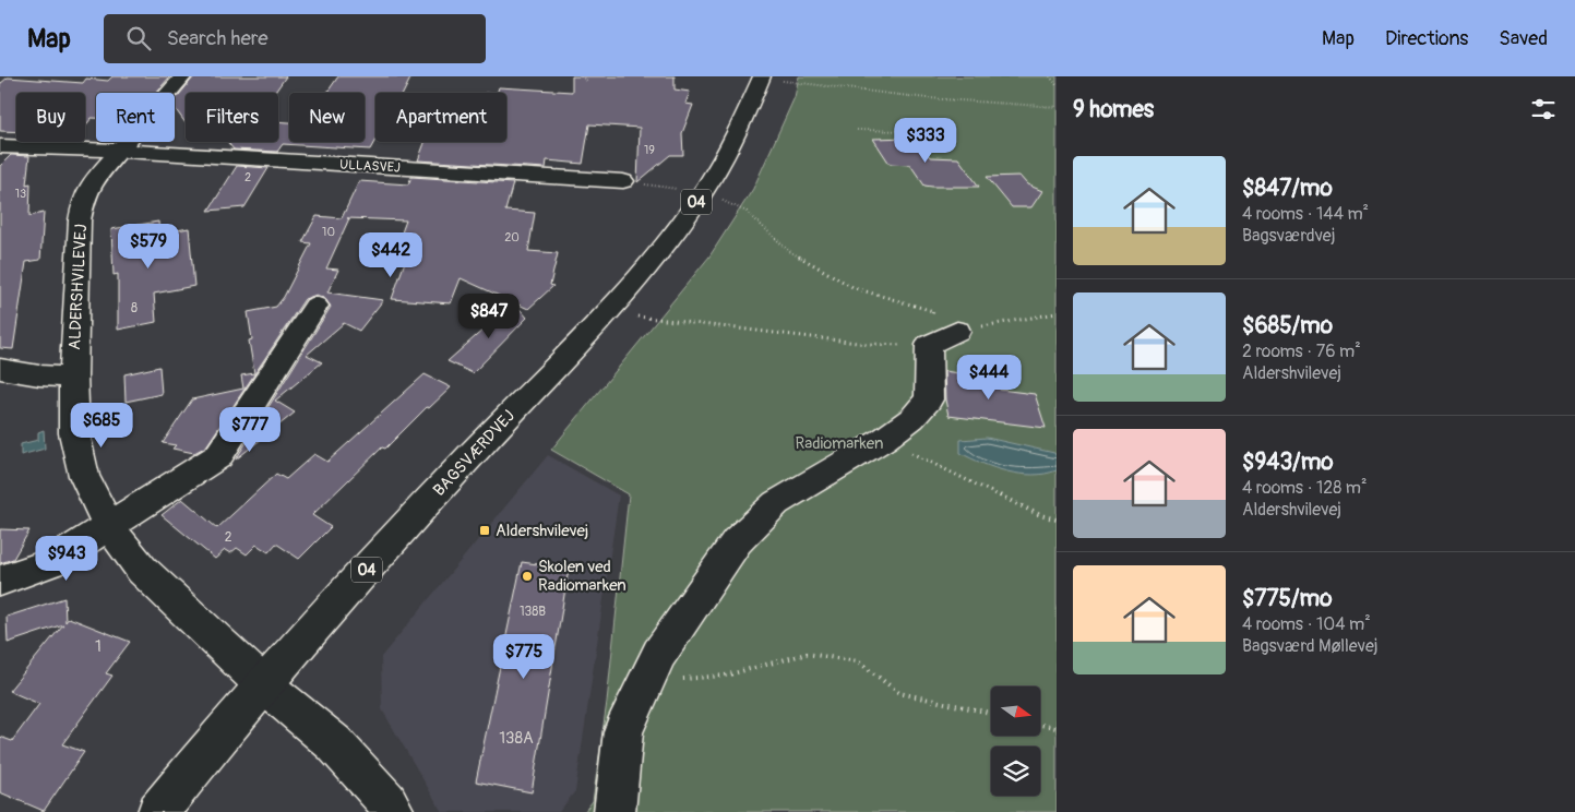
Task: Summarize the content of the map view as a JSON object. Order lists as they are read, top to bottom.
{
  "streets": {
    "street": [
      "ULLASVEJ",
      "O4",
      "ALDERSHVILEVEJ",
      "BAGSVÆRDVEJ"
    ]
  },
  "crossings": [
    ["ULLASVEJ", "ALDERSHVILEVEJ"],
    ["ALDERSHVILEVEJ", "BAGSVÆRDVEJ"]
  ],
  "parks": ["Radiomarken"],
  "places": {
    "transit": ["Aldershvilevej"],
    "other": ["Skolen ved Radiomarken"]
  },
  "house_numbers": [
    "19",
    "2",
    "13",
    "10",
    "20",
    "8",
    "2",
    "138B",
    "1",
    "138A"
  ],
  "north": "right",
  "page": {
    "header": "Map",
    "search": "Search here",
    "nav": ["Map", "Directions", "Saved"],
    "heading": "9 homes",
    "chip": [
      "Buy",
      "Rent",
      "Filters",
      "New",
      "Apartment"
    ],
    "price": [
      "$333",
      "$579",
      "$442",
      "$847",
      "$444",
      "$685",
      "$777",
      "$943",
      "$775"
    ],
    "list": [
      {
        "name": "$847/mo",
        "note": "4 rooms · 144 m² · Bagsværdvej"
      },
      {
        "name": "$685/mo",
        "note": "2 rooms · 76 m² · Aldershvilevej"
      },
      {
        "name": "$943/mo",
        "note": "4 rooms · 128 m² · Aldershvilevej"
      },
      {
        "name": "$775/mo",
        "note": "4 rooms · 104 m² · Bagsværd Møllevej"
      }
    ]
  }
}
